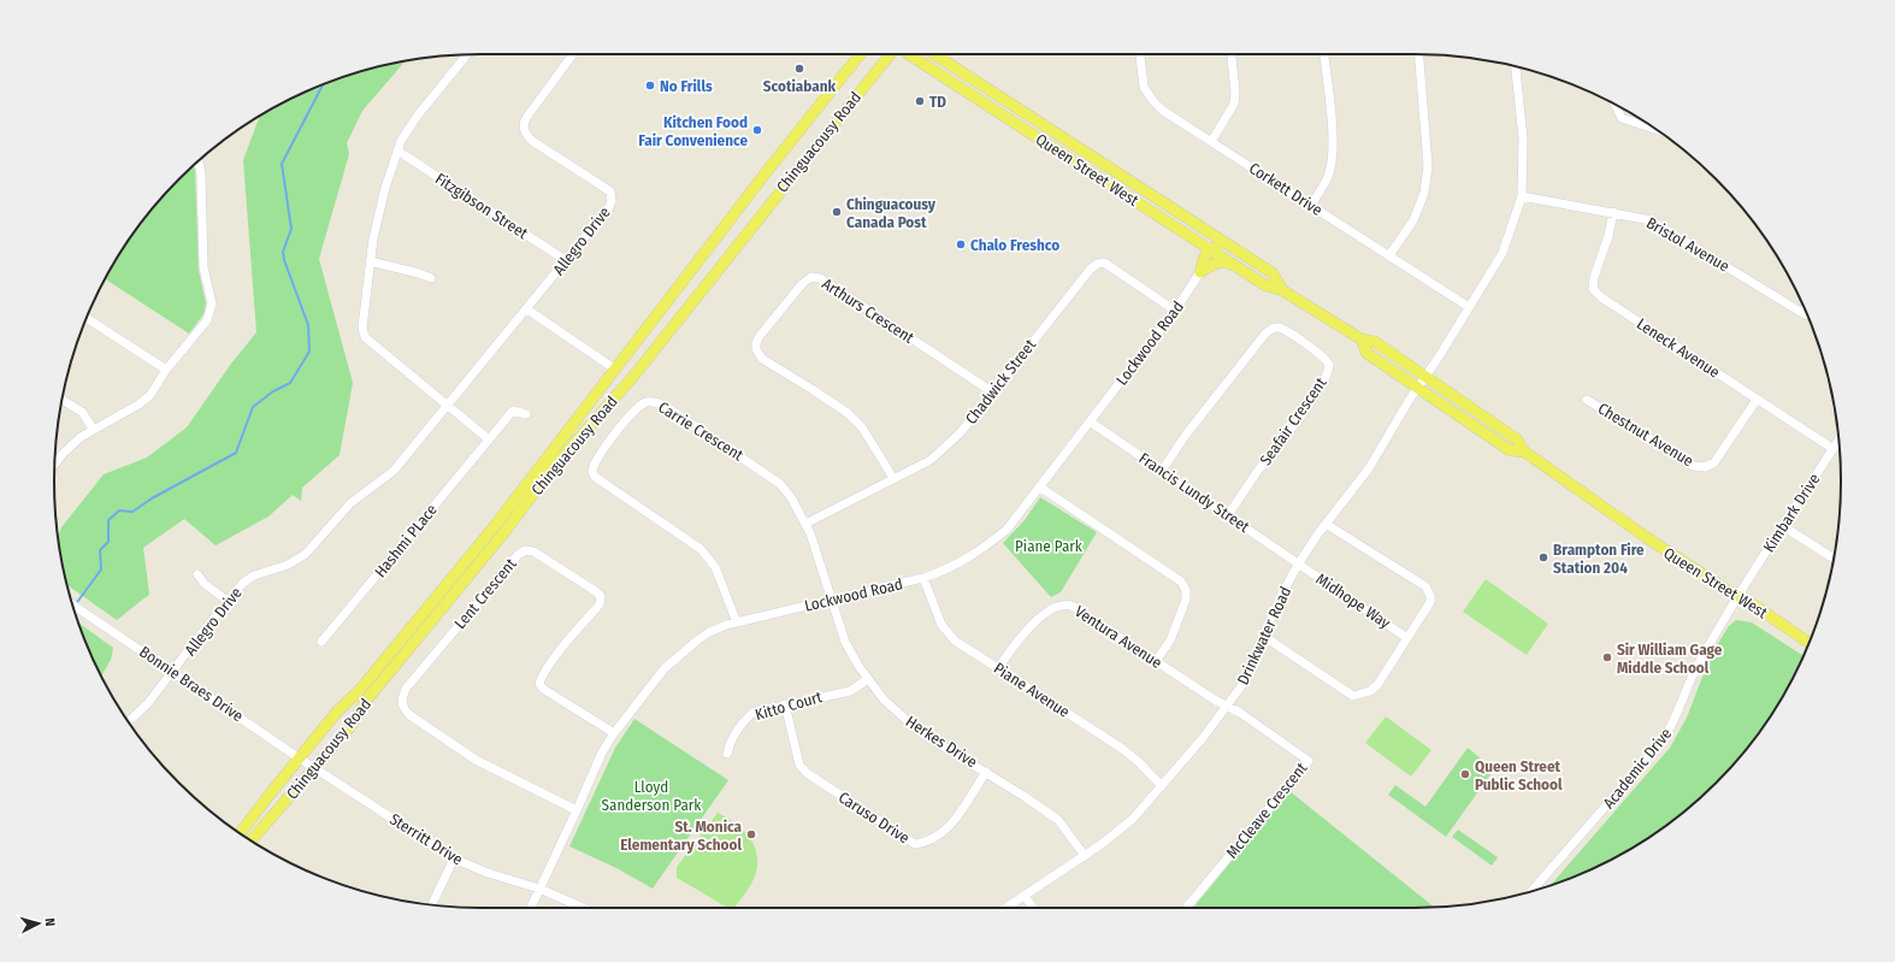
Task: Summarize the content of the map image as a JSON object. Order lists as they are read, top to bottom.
{
  "streets": {
    "main road": ["Chinguacousy Road", "Queen Street West"],
    "street": [
      "Corkett Drive",
      "Fitzgibson Street",
      "Allegro Drive",
      "Bristol Avenue",
      "Arthurs Crescent",
      "Lockwood Road",
      "Leneck Avenue",
      "Chadwick Street",
      "Seafair Crescent",
      "Carrie Crescent",
      "Chestnut Avenue",
      "Francis Lundy Street",
      "Kimbark Drive",
      "Hashmi PLace",
      "Lent Crescent",
      "Midhope Way",
      "Drinkwater Road",
      "Ventura Avenue",
      "Bonnie Braes Drive",
      "Piane Avenue",
      "Kitto Court",
      "Herkes Drive",
      "Academic Drive",
      "McCleave Crescent",
      "Caruso Drive",
      "Sterritt Drive"
    ]
  },
  "crossings": [
    ["Chinguacousy Road", "Bonnie Braes Drive"],
    ["Chinguacousy Road", "Sterritt Drive"],
    ["Queen Street West", "Kimbark Drive"],
    ["Queen Street West", "Drinkwater Road"],
    ["Queen Street West", "Academic Drive"],
    ["Corkett Drive", "Drinkwater Road"],
    ["Fitzgibson Street", "Allegro Drive"],
    ["Allegro Drive", "Bonnie Braes Drive"],
    ["Bristol Avenue", "Leneck Avenue"],
    ["Bristol Avenue", "Drinkwater Road"],
    ["Arthurs Crescent", "Chadwick Street"],
    ["Lockwood Road", "Chadwick Street"],
    ["Lockwood Road", "Carrie Crescent"],
    ["Lockwood Road", "Francis Lundy Street"],
    ["Lockwood Road", "Lent Crescent"],
    ["Lockwood Road", "Piane Avenue"],
    ["Lockwood Road", "Herkes Drive"],
    ["Lockwood Road", "Sterritt Drive"],
    ["Leneck Avenue", "Chestnut Avenue"],
    ["Leneck Avenue", "Kimbark Drive"],
    ["Chadwick Street", "Carrie Crescent"],
    ["Seafair Crescent", "Francis Lundy Street"],
    ["Carrie Crescent", "Herkes Drive"],
    ["Francis Lundy Street", "Midhope Way"],
    ["Francis Lundy Street", "Drinkwater Road"],
    ["Kimbark Drive", "Academic Drive"],
    ["Midhope Way", "Drinkwater Road"],
    ["Drinkwater Road", "Ventura Avenue"],
    ["Drinkwater Road", "Piane Avenue"],
    ["Drinkwater Road", "Herkes Drive"],
    ["Drinkwater Road", "McCleave Crescent"],
    ["Ventura Avenue", "Piane Avenue"],
    ["Ventura Avenue", "McCleave Crescent"],
    ["Bonnie Braes Drive", "Sterritt Drive"],
    ["Kitto Court", "Herkes Drive"],
    ["Kitto Court", "Caruso Drive"],
    ["Herkes Drive", "Caruso Drive"]
  ],
  "parks": ["Piane Park", "Lloyd Sanderson Park"],
  "places": [
    "Scotiabank",
    "No Frills",
    "TD",
    "Kitchen Food Fair Convenience",
    "Chinguacousy Canada Post",
    "Chalo Freshco",
    "Brampton Fire Station 204",
    "Sir William Gage Middle School",
    "Queen Street Public School",
    "St. Monica Elementary School"
  ],
  "north": "right"
}
